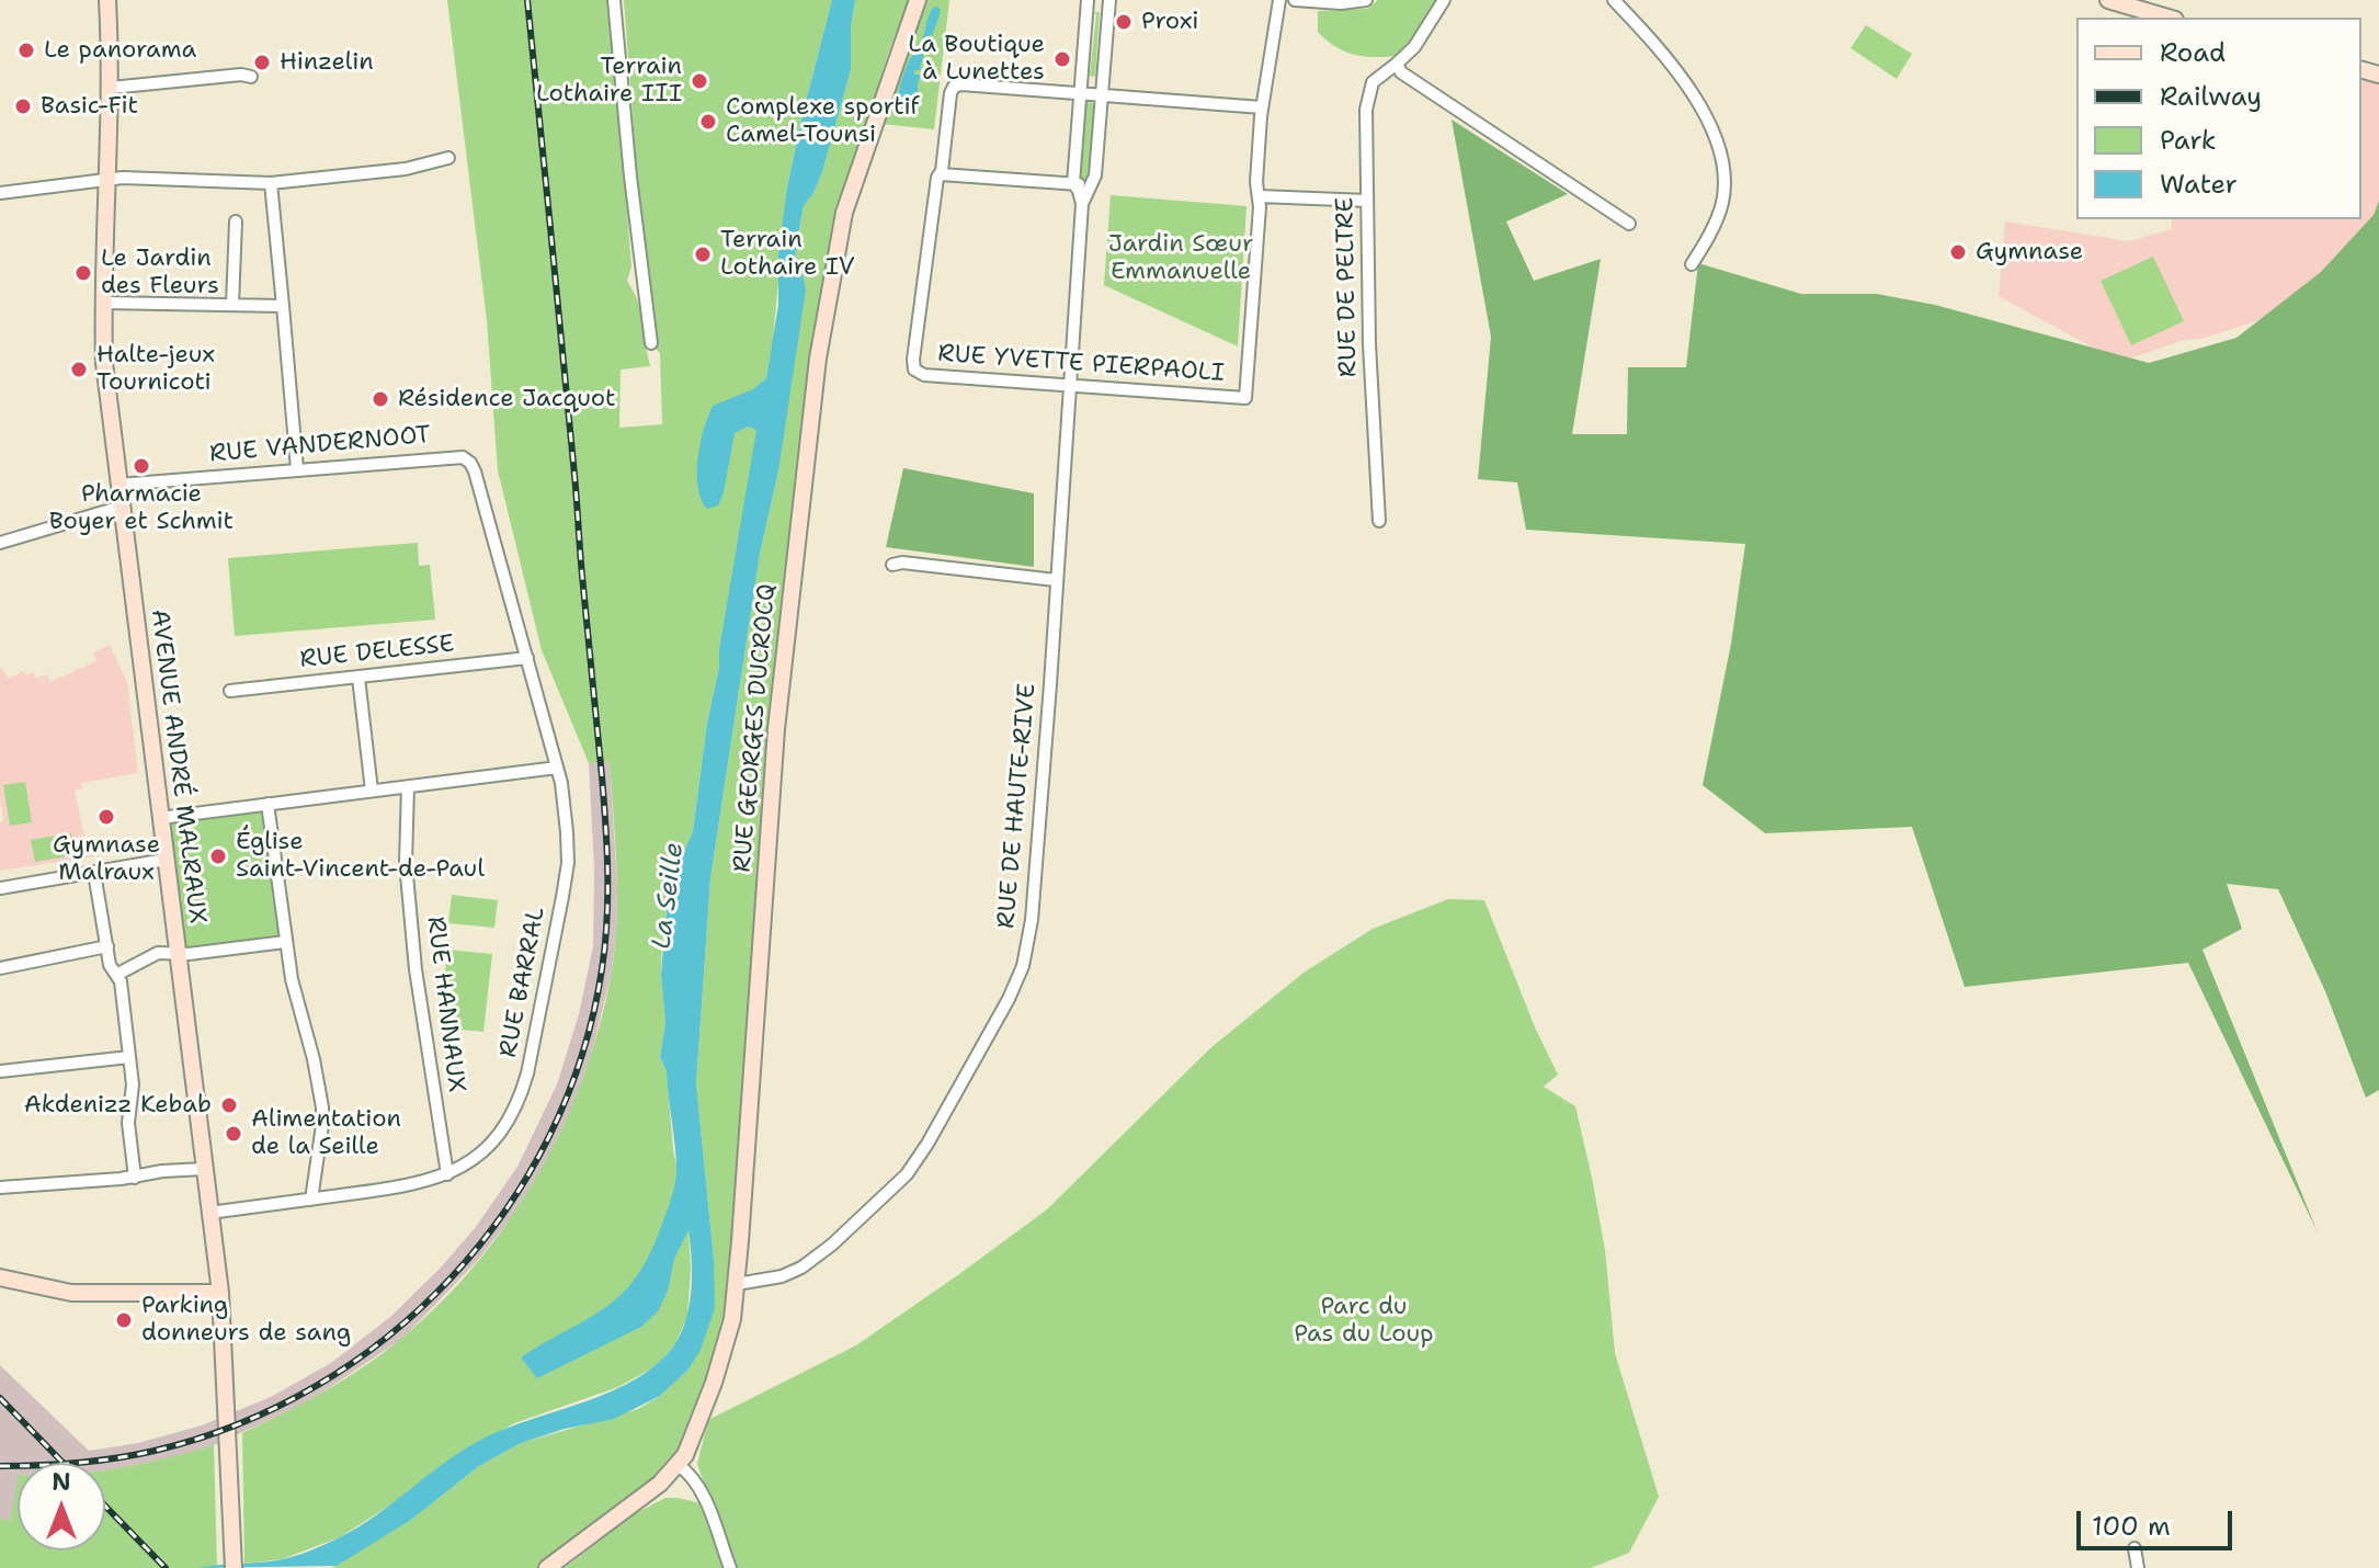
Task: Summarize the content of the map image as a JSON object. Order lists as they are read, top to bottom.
{
  "streets": {
    "street": [
      "RUE DE PELTRE",
      "RUE YVETTE PIERPAOLI",
      "RUE VANDERNOOT",
      "RUE DELESSE",
      "RUE GEORGES DUCROCQ",
      "AVENUE ANDRÉ MALRAUX",
      "RUE DE HAUTE-RIVE",
      "RUE BARRAL",
      "RUE HANNAUX"
    ]
  },
  "crossings": [
    ["RUE YVETTE PIERPAOLI", "RUE DE HAUTE-RIVE"],
    ["RUE VANDERNOOT", "RUE DELESSE"],
    ["RUE VANDERNOOT", "AVENUE ANDRÉ MALRAUX"],
    ["RUE VANDERNOOT", "RUE BARRAL"],
    ["RUE GEORGES DUCROCQ", "RUE DE HAUTE-RIVE"],
    ["AVENUE ANDRÉ MALRAUX", "RUE BARRAL"],
    ["RUE BARRAL", "RUE HANNAUX"]
  ],
  "water": ["La Seille"],
  "parks": ["Jardin Sœur Emmanuelle", "Parc du Pas du Loup"],
  "places": [
    "Proxi",
    "Le panorama",
    "La Boutique à Lunettes",
    "Hinzelin",
    "Terrain Lothaire III",
    "Basic-Fit",
    "Complexe sportif Camel-Tounsi",
    "Gymnase",
    "Terrain Lothaire IV",
    "Le Jardin des Fleurs",
    "Halte-jeux Tournicoti",
    "Résidence Jacquot",
    "Pharmacie Boyer et Schmit",
    "Gymnase Malraux",
    "Église Saint-Vincent-de-Paul",
    "Akdenizz Kebab",
    "Alimentation de la Seille",
    "Parking donneurs de sang"
  ],
  "legend": [
    "Road",
    "Railway",
    "Park",
    "Water"
  ],
  "scale_bar": "100 m",
  "north": "top"
}
